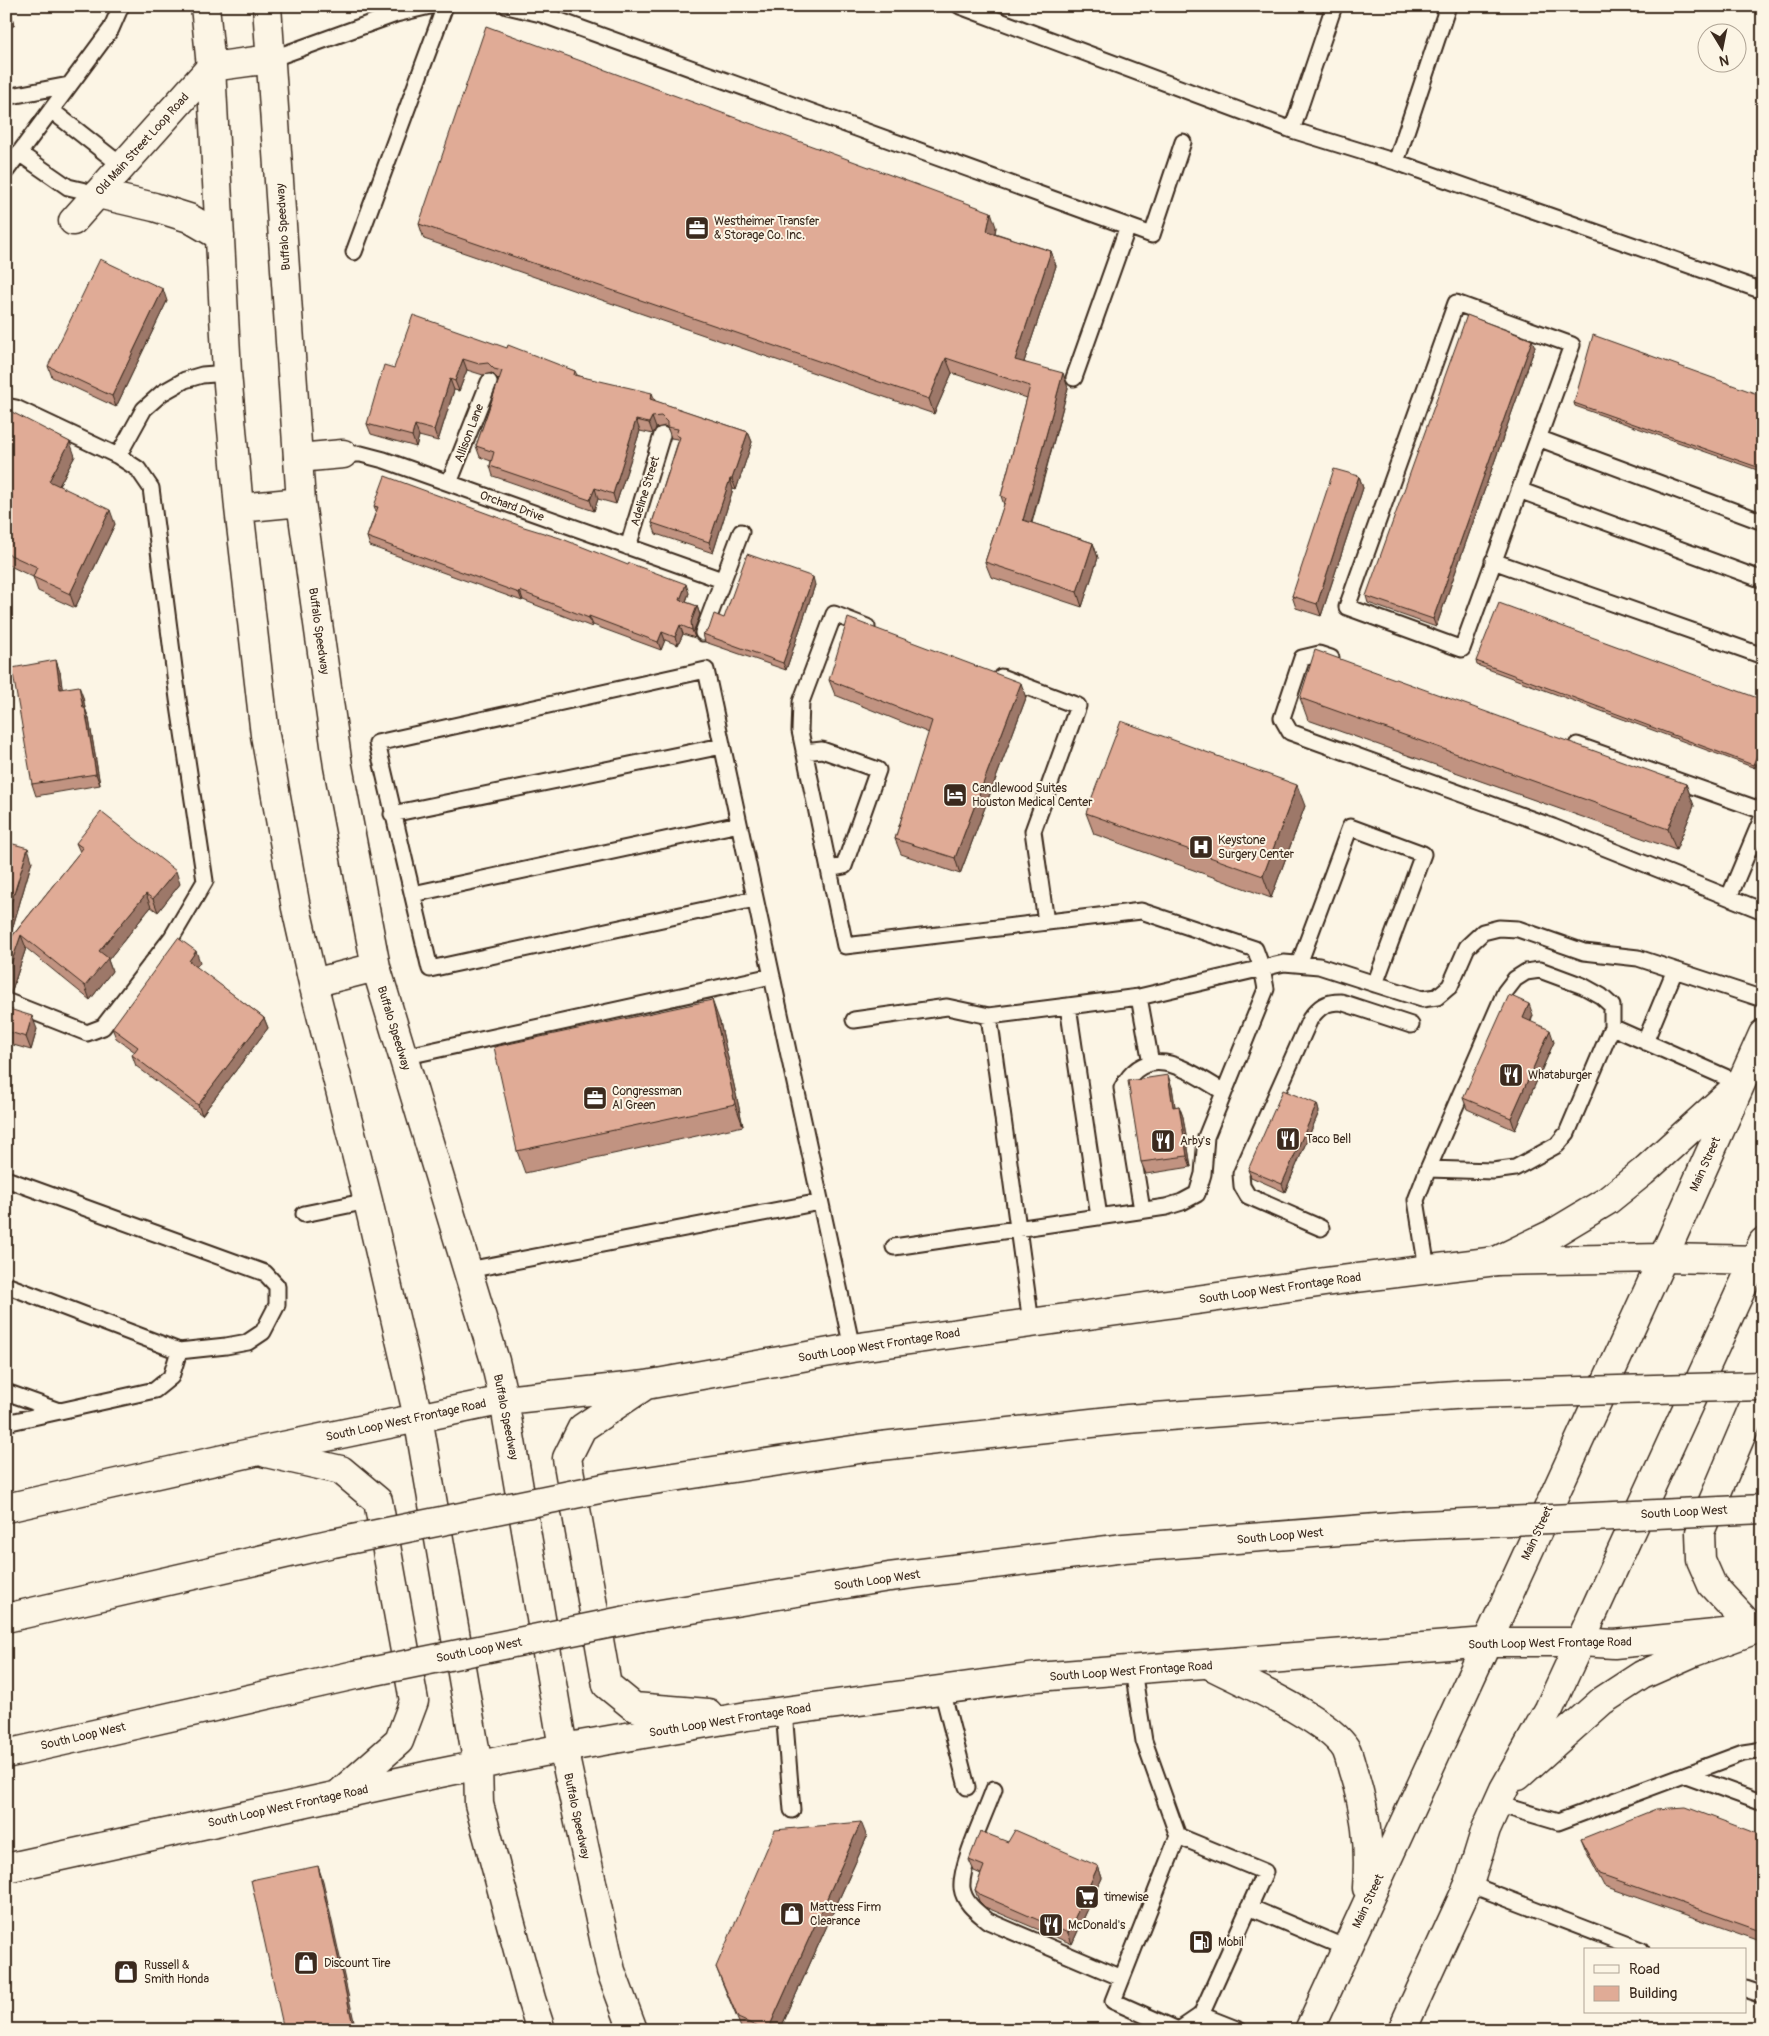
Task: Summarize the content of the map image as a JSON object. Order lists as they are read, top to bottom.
{
  "streets": {
    "main road": [
      "Old Main Street Loop Road",
      "Buffalo Speedway",
      "Orchard Drive",
      "Main Street",
      "South Loop West Frontage Road",
      "South Loop West"
    ],
    "lane": ["Allison Lane", "Adeline Street"]
  },
  "crossings": [
    ["Buffalo Speedway", "Orchard Drive"],
    ["Buffalo Speedway", "South Loop West Frontage Road"],
    ["Allison Lane", "Orchard Drive"],
    ["Adeline Street", "Orchard Drive"],
    ["Main Street", "South Loop West Frontage Road"]
  ],
  "places": {
    "office": ["Westheimer Transfer & Storage Co. Inc.", "Congressman Al Green"],
    "hotel": ["Candlewood Suites Houston Medical Center"],
    "hospital": ["Keystone Surgery Center"],
    "restaurant": [
      "Whataburger",
      "Taco Bell",
      "Arby's",
      "McDonald's"
    ],
    "supermarket": ["timewise"],
    "shop": ["Mattress Firm Clearance", "Discount Tire", "Russell & Smith Honda"],
    "fuel station": ["Mobil"]
  },
  "legend": ["Road", "Building"],
  "north": "bottom"
}
